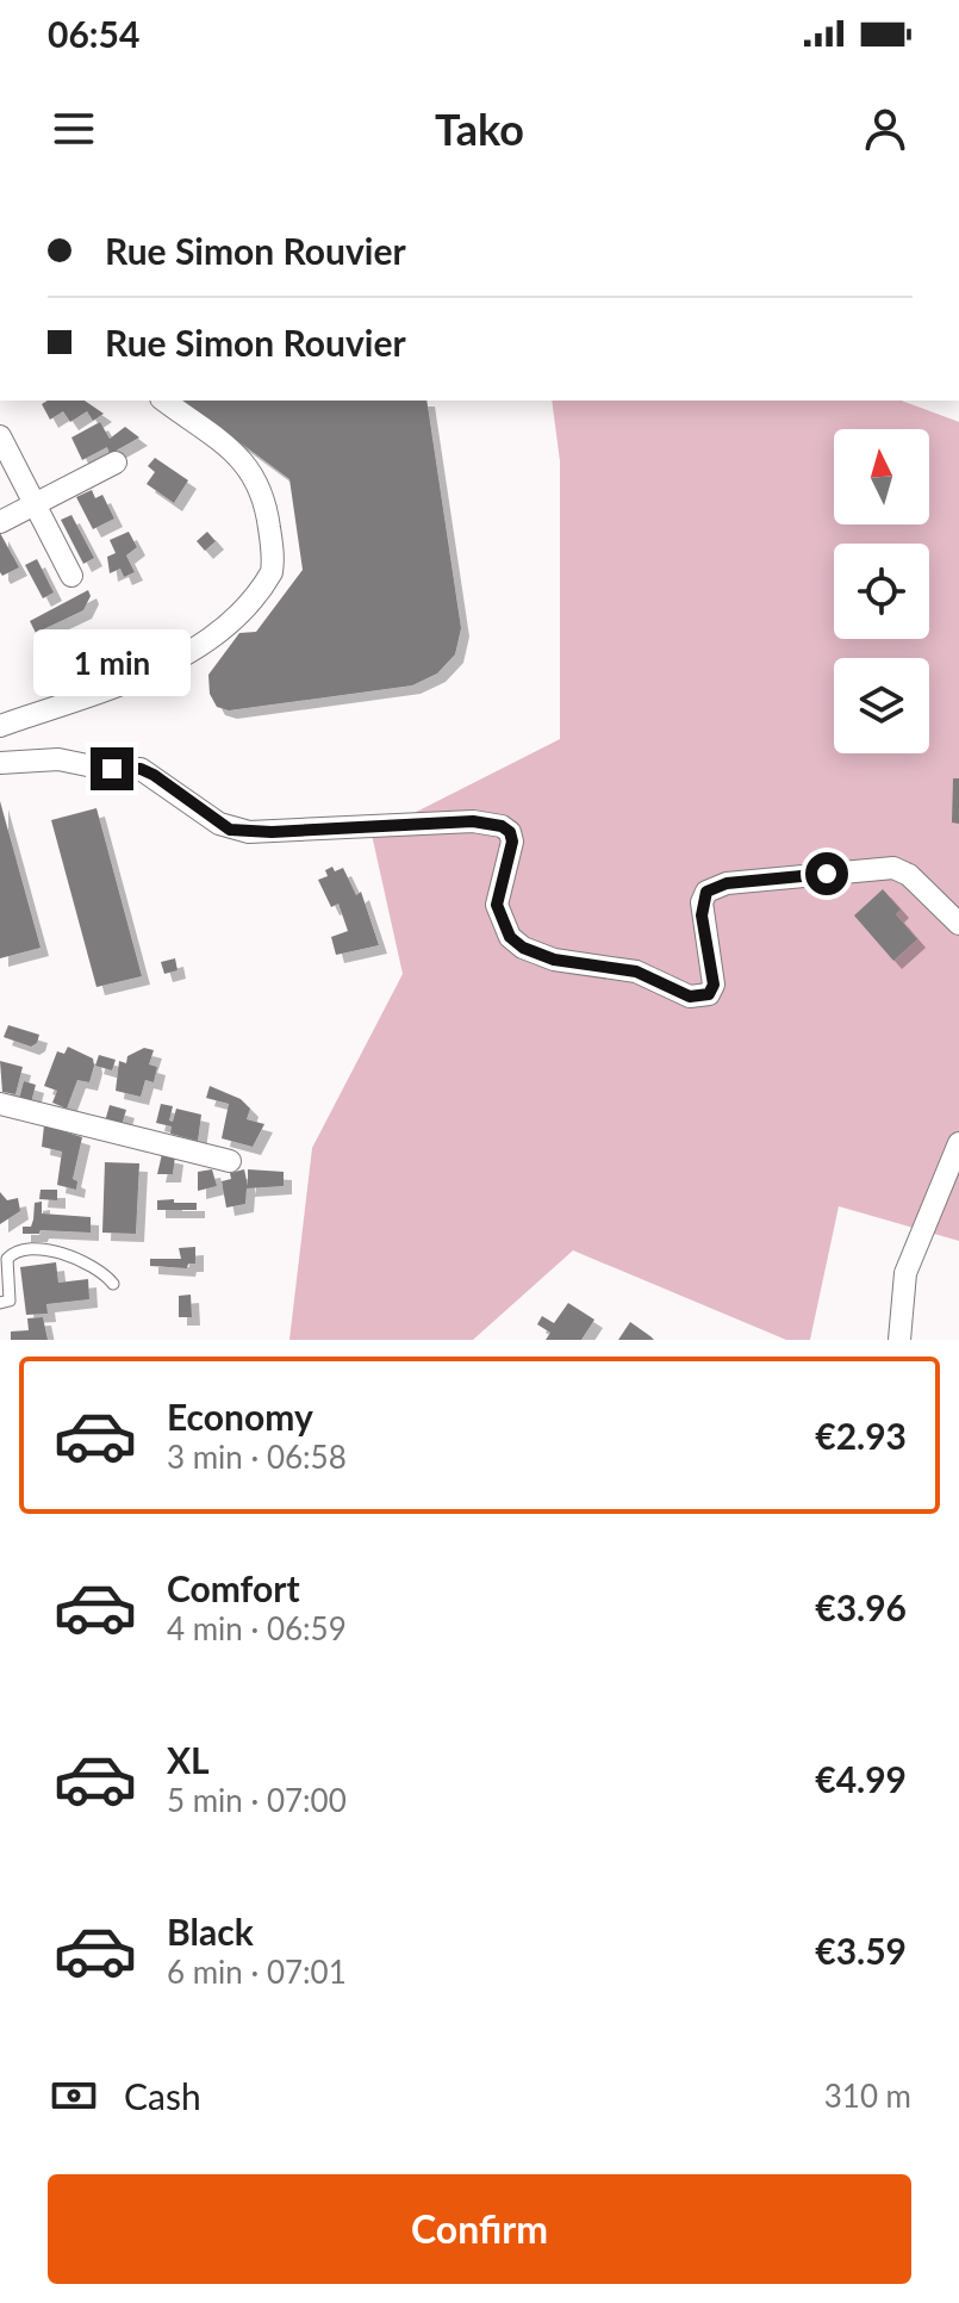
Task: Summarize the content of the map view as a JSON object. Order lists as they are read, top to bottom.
{
  "north": "top",
  "page": {
    "status": "06:54",
    "header": "Tako",
    "banner": ["Rue Simon Rouvier", "Rue Simon Rouvier"],
    "bubble": "1 min",
    "list": [
      {
        "name": "Economy",
        "note": "3 min · 06:58",
        "value": "€2.93"
      },
      {
        "name": "Comfort",
        "note": "4 min · 06:59",
        "value": "€3.96"
      },
      {
        "name": "XL",
        "note": "5 min · 07:00",
        "value": "€4.99"
      },
      {
        "name": "Black",
        "note": "6 min · 07:01",
        "value": "€3.59"
      }
    ],
    "pay": ["Cash", "310 m"],
    "buttons": "Confirm"
  }
}
